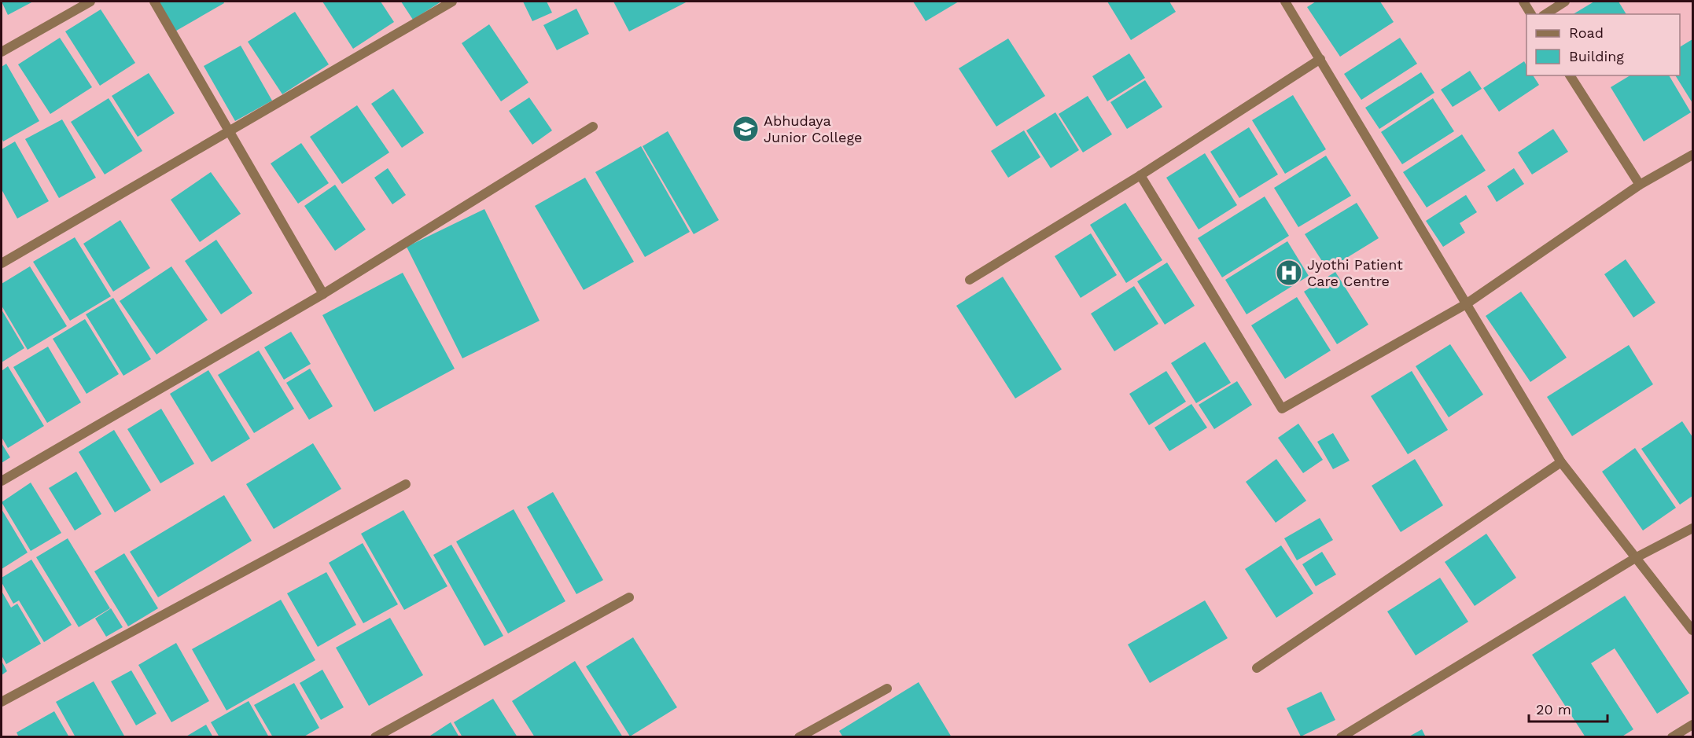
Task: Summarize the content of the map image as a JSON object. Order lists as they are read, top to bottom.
{
  "places": {
    "school or university": ["Abhudaya Junior College"],
    "hospital": ["Jyothi Patient Care Centre"]
  },
  "legend": ["Road", "Building"],
  "scale_bar": "20 m"
}
